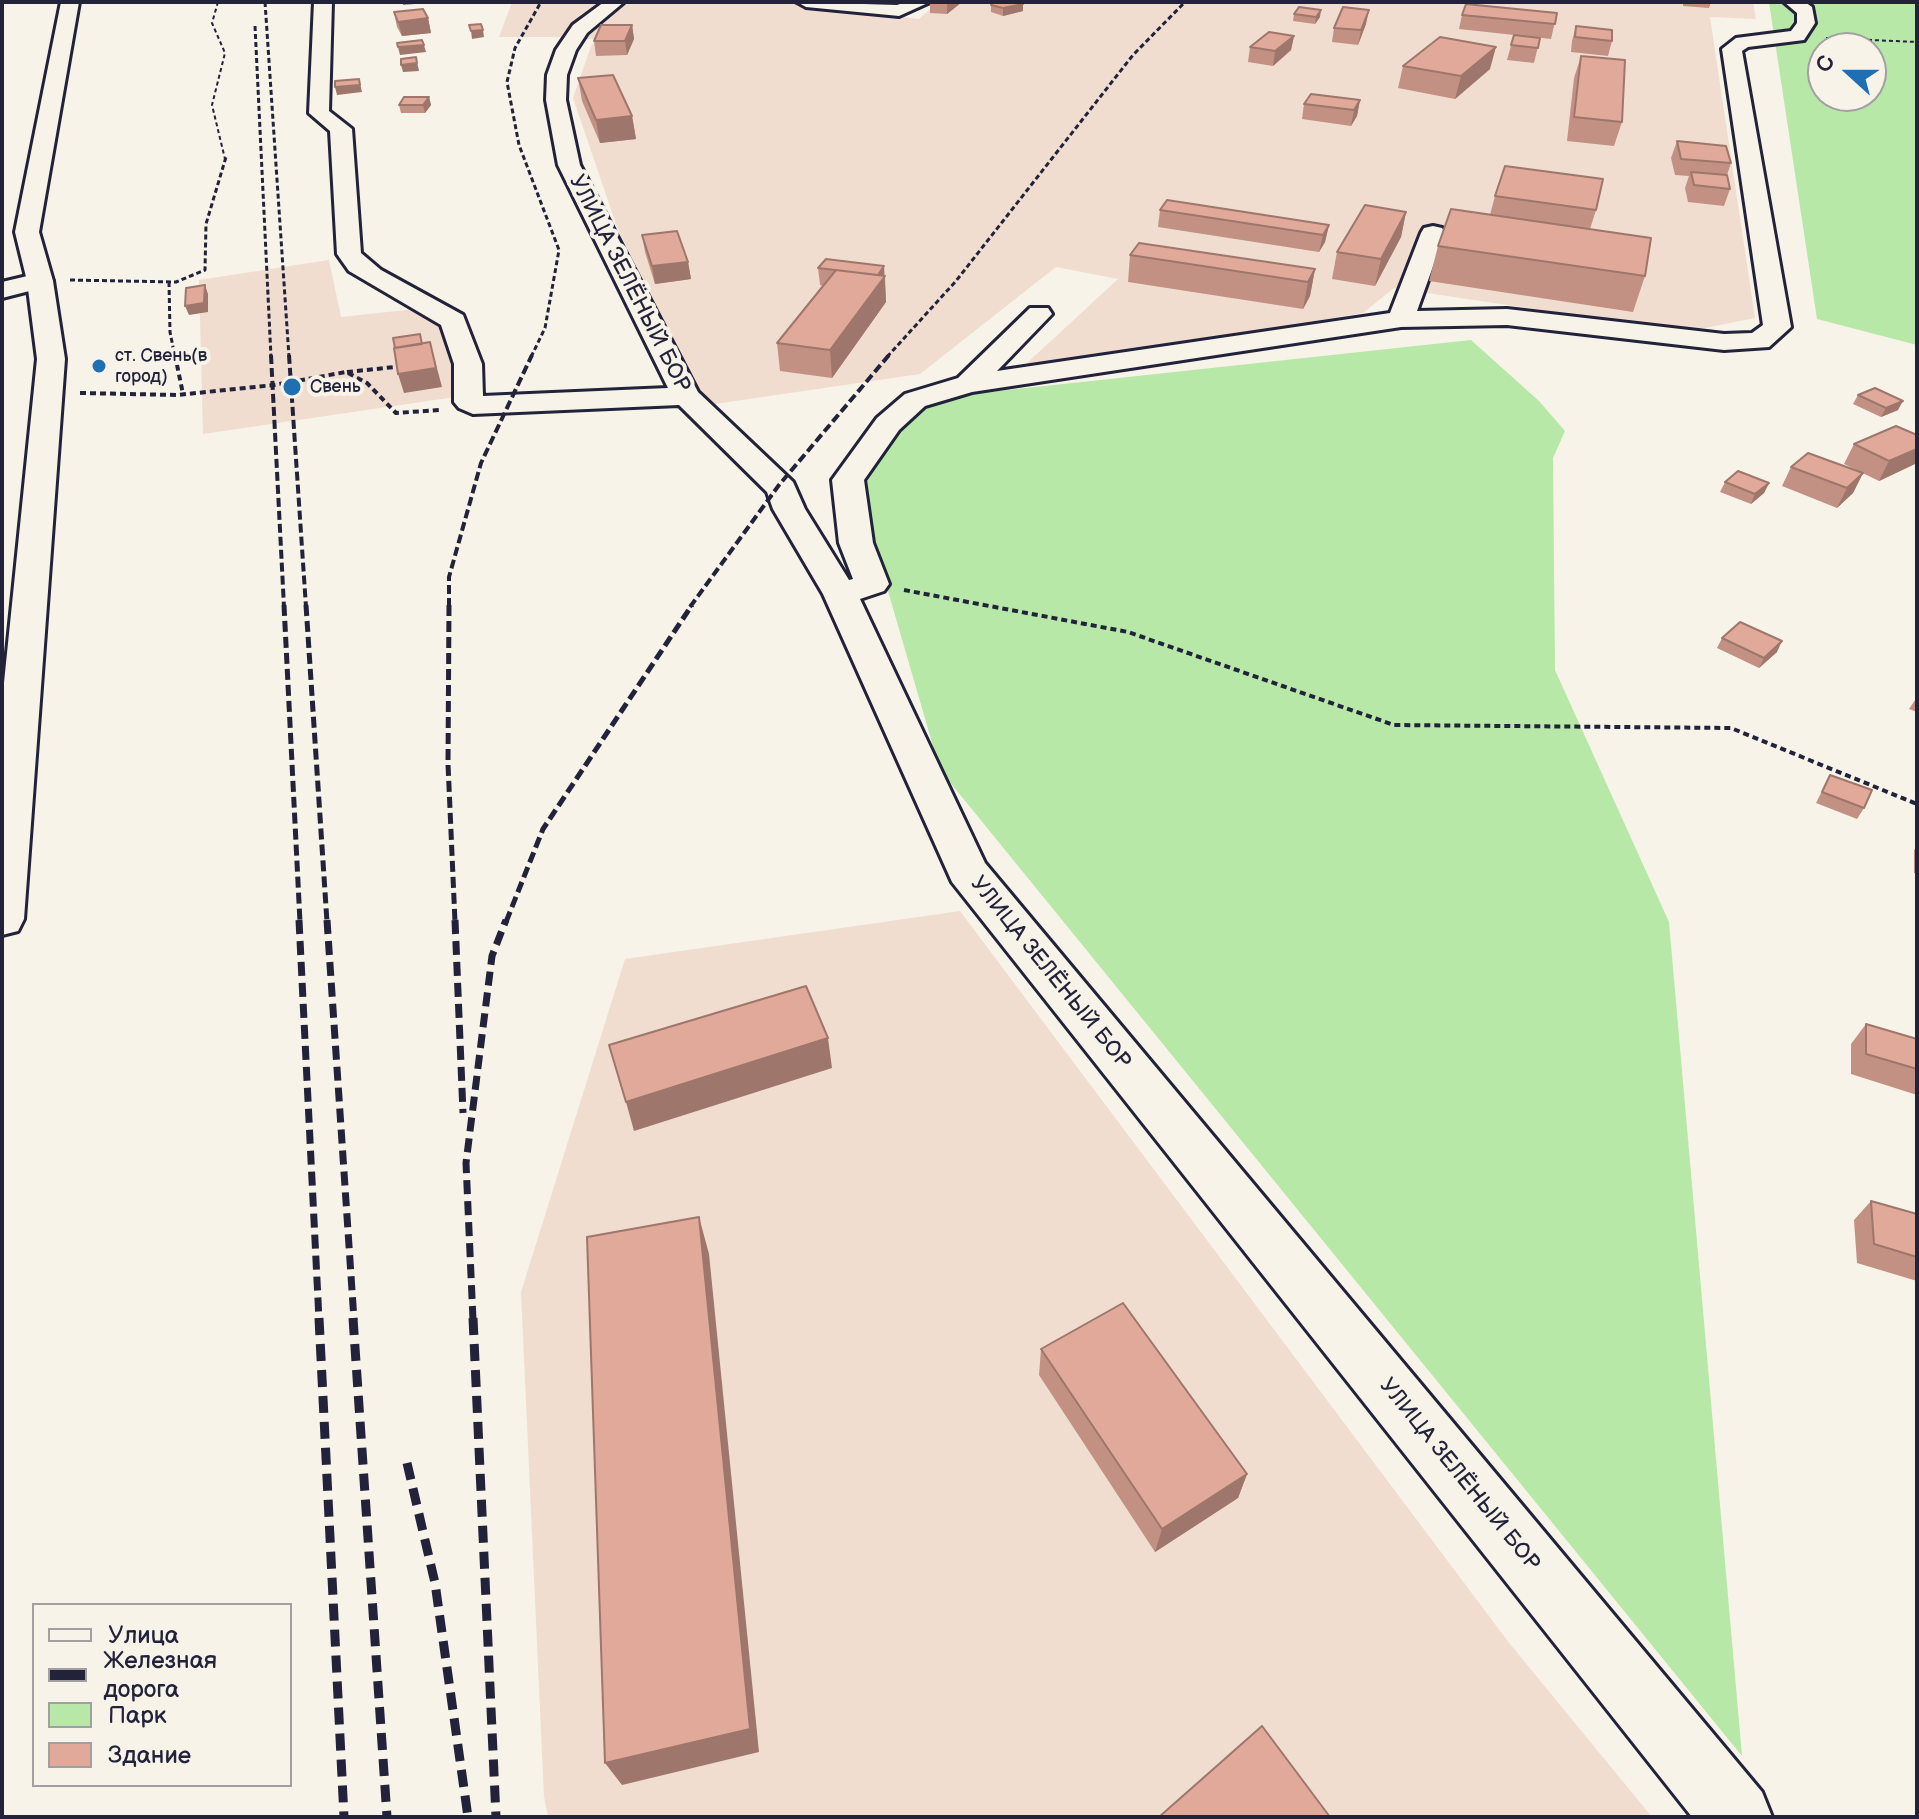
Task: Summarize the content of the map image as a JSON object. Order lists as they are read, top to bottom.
{
  "streets": {
    "street": ["УЛИЦА ЗЕЛЁНЫЙ БОР"]
  },
  "places": ["ст. Свень(в город)", "Свень"],
  "legend": [
    "Улица",
    "Железная дорога",
    "Парк",
    "Здание"
  ],
  "north": "left"
}
